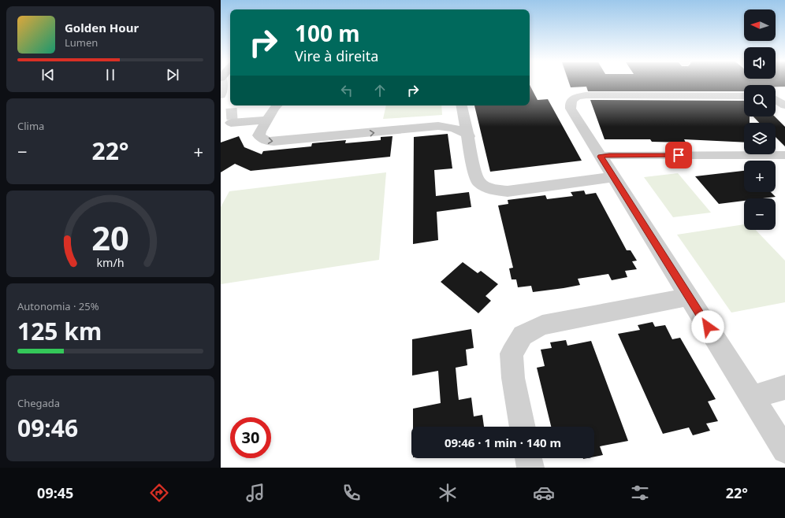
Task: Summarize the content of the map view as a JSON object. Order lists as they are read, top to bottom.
{
  "north": "left",
  "page": {
    "map_buttons": ["+", "−"],
    "turn": ["100 m", "Vire à direita"],
    "song": ["Golden Hour", "Lumen"],
    "tile": [
      "Clima",
      ["Autonomia · 25%", "125 km"],
      ["Chegada", "09:46"]
    ],
    "heat": ["−", "22°", "+"],
    "limit": "30",
    "trip": "09:46 · 1 min · 140 m",
    "tabs": ["09:45", "22°"],
    "gauge": ["20", "km/h"]
  }
}
